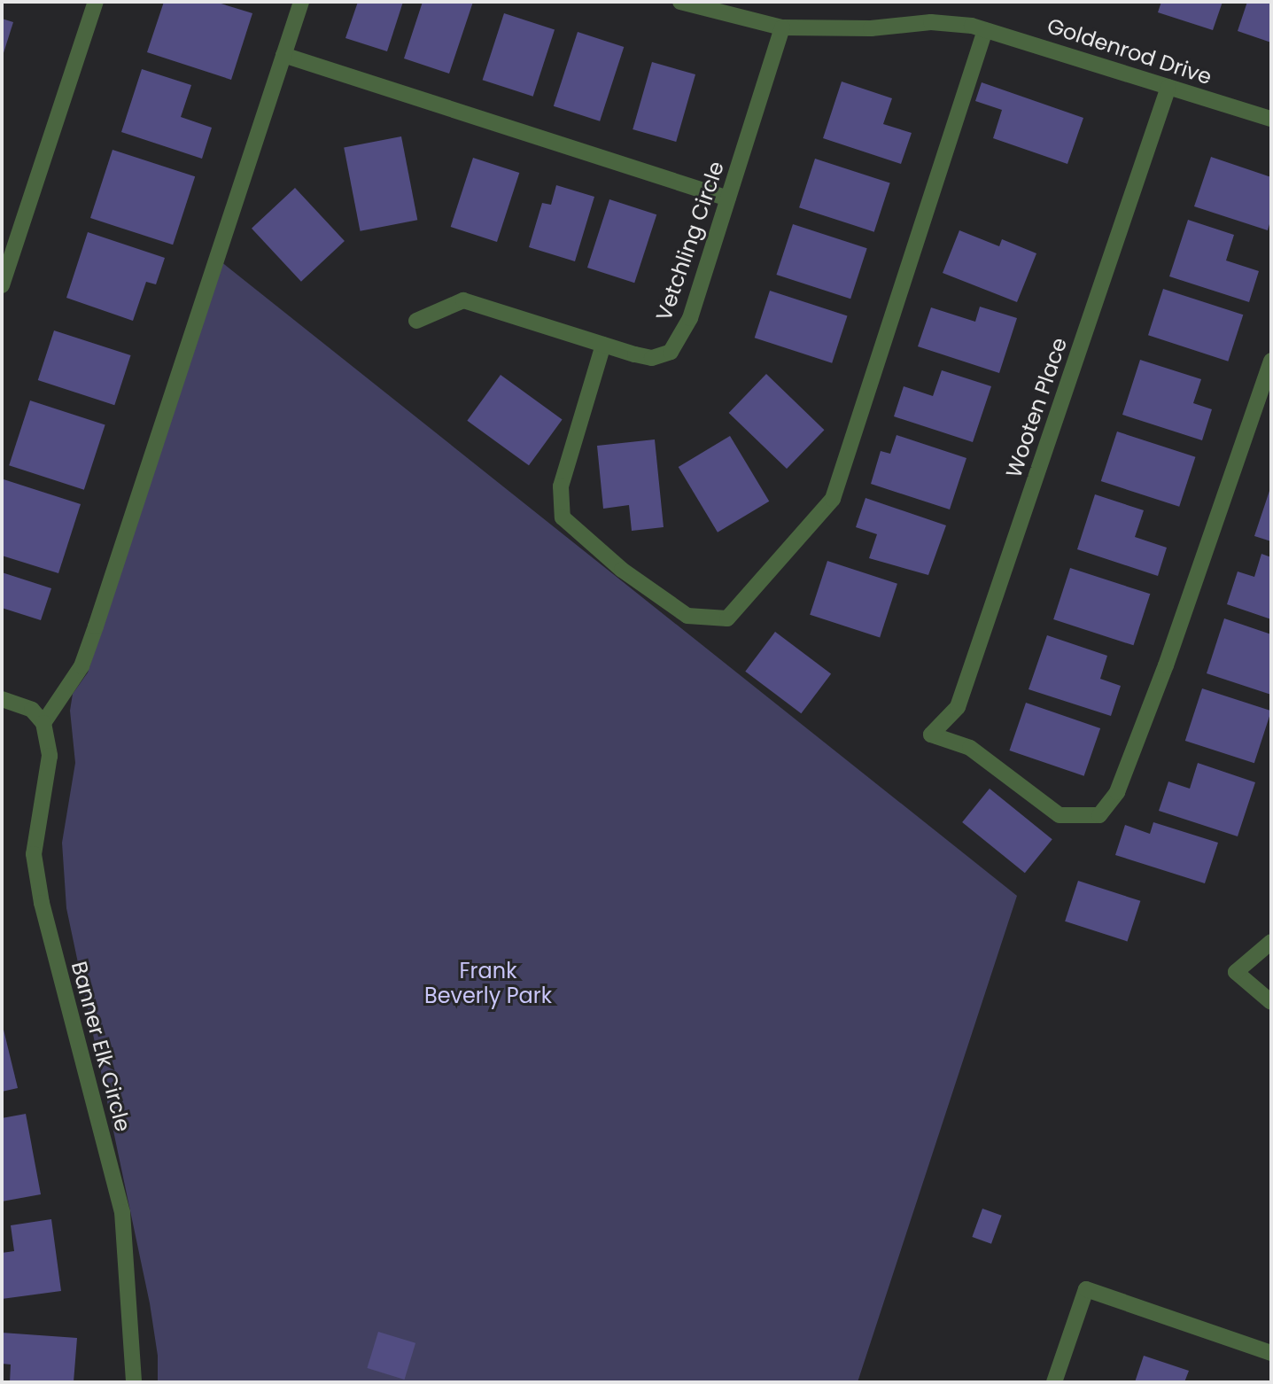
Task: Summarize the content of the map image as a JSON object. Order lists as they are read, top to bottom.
{
  "streets": {
    "street": [
      "Goldenrod Drive",
      "Vetchling Circle",
      "Wooten Place",
      "Banner Elk Circle"
    ]
  },
  "crossings": [
    ["Goldenrod Drive", "Vetchling Circle"],
    ["Goldenrod Drive", "Wooten Place"]
  ],
  "parks": ["Frank Beverly Park"]
}
